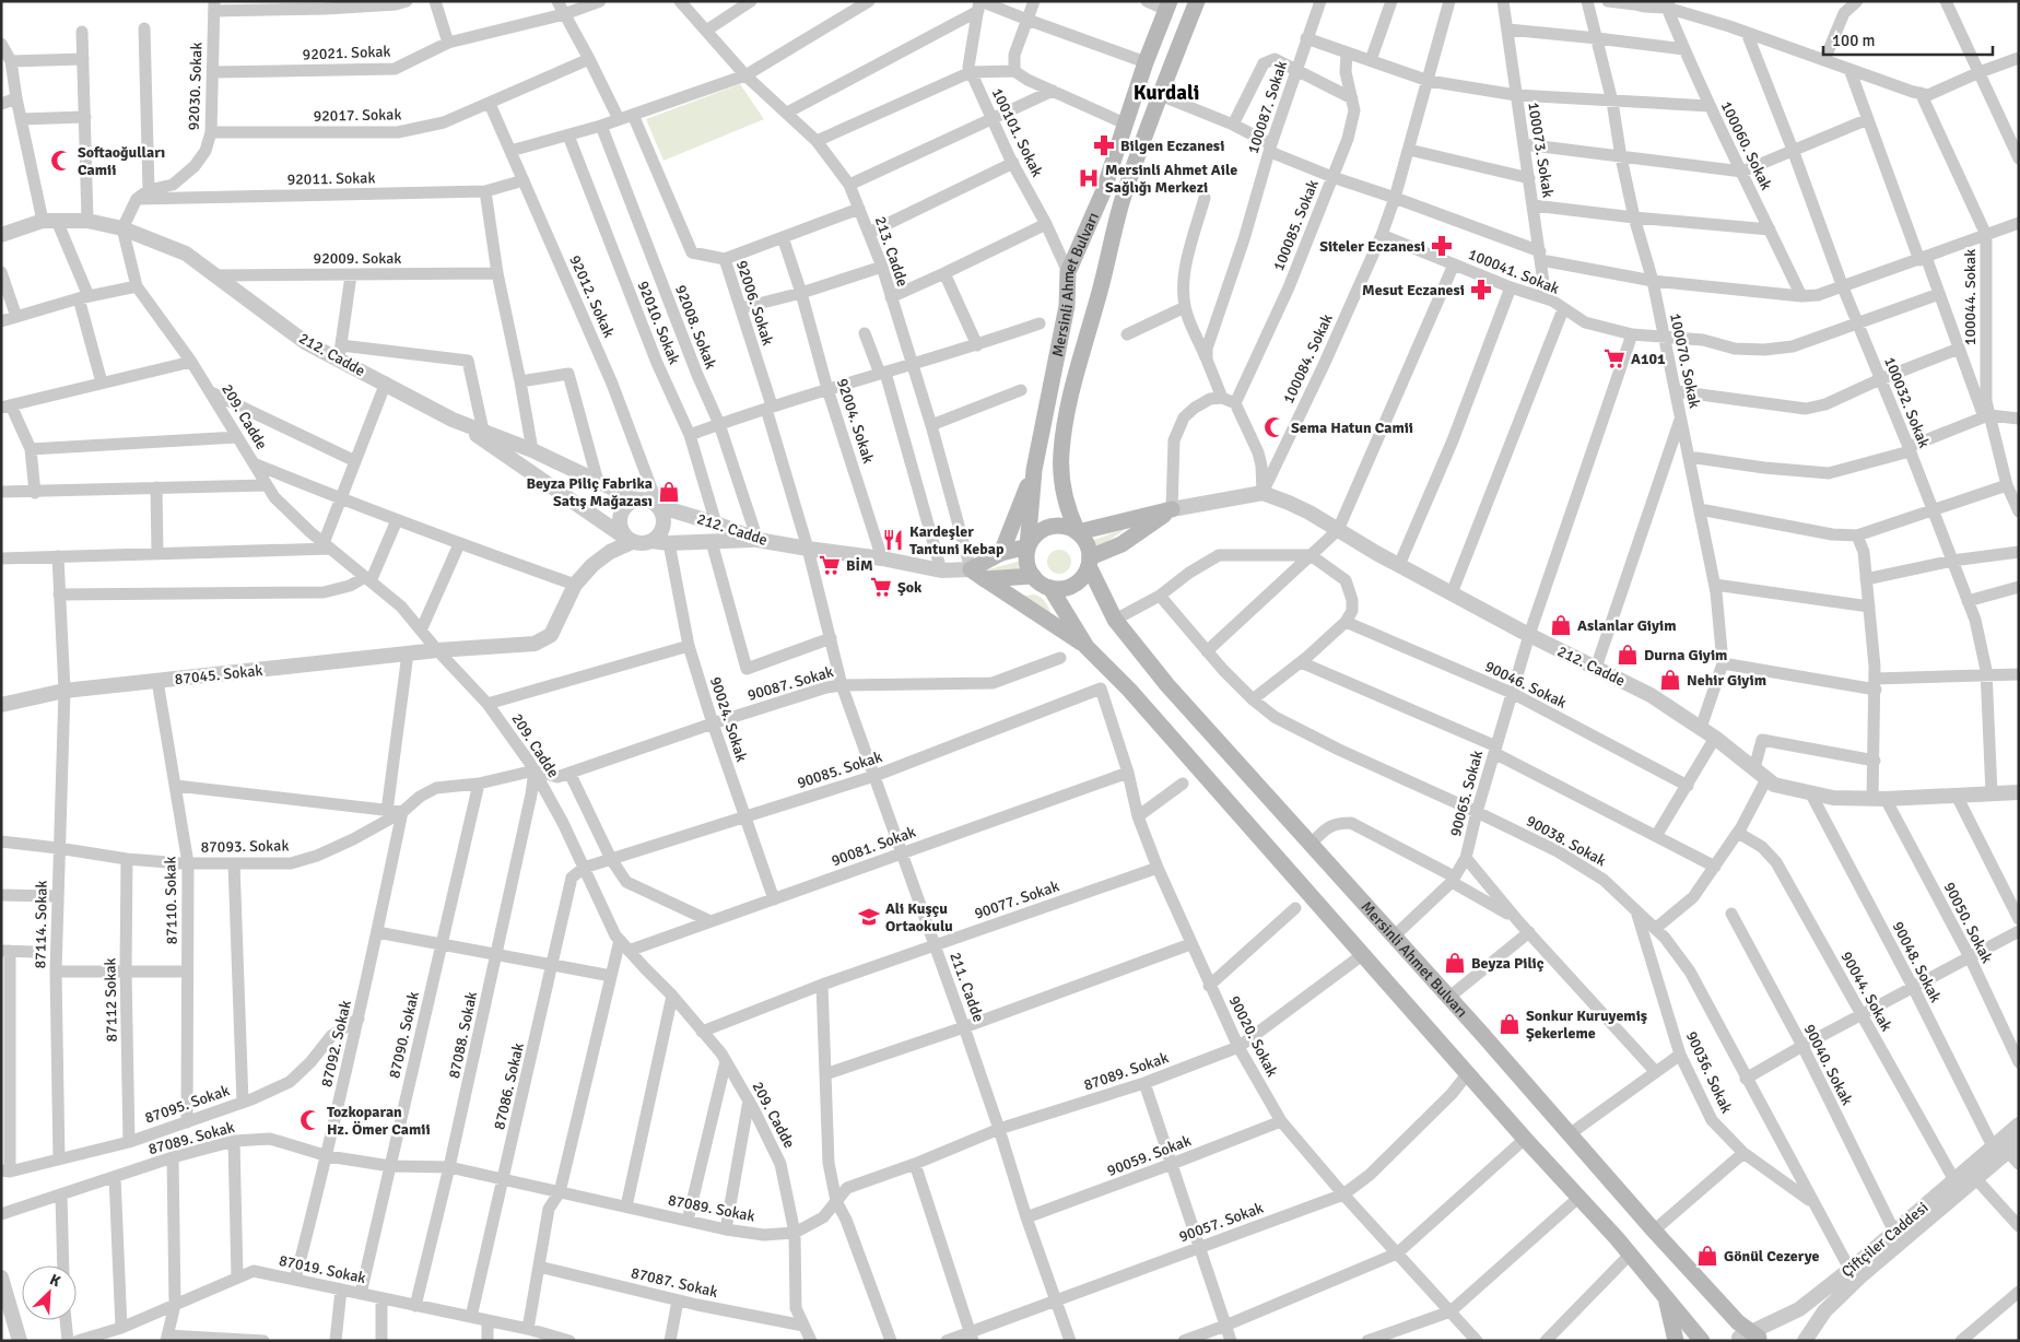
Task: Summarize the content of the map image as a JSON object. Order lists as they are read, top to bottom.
{
  "streets": {
    "main road": ["Mersinli Ahmet Bulvarı"],
    "street": [
      "92021. Sokak",
      "92030. Sokak",
      "100087. Sokak",
      "92017. Sokak",
      "100101. Sokak",
      "100060. Sokak",
      "100073. Sokak",
      "92011. Sokak",
      "100085. Sokak",
      "213. Cadde",
      "92009. Sokak",
      "100041. Sokak",
      "92012. Sokak",
      "100044. Sokak",
      "92006. Sokak",
      "92010. Sokak",
      "92008. Sokak",
      "212. Cadde",
      "100084. Sokak",
      "100070. Sokak",
      "100032. Sokak",
      "209. Cadde",
      "92004. Sokak",
      "87045. Sokak",
      "90087. Sokak",
      "90046. Sokak",
      "90024. Sokak",
      "90085. Sokak",
      "90065. Sokak",
      "90038. Sokak",
      "87093. Sokak",
      "90081. Sokak",
      "90077. Sokak",
      "87110. Sokak",
      "90050. Sokak",
      "87114. Sokak",
      "90048. Sokak",
      "211. Cadde",
      "90044. Sokak",
      "87112 Sokak",
      "87090. Sokak",
      "87088. Sokak",
      "90020. Sokak",
      "87092. Sokak",
      "90040. Sokak",
      "87089. Sokak",
      "90036. Sokak",
      "87086. Sokak",
      "87095. Sokak",
      "90059. Sokak",
      "90057. Sokak",
      "Çiftçiler Caddesi",
      "87019. Sokak",
      "87087. Sokak"
    ]
  },
  "crossings": [
    ["92021. Sokak", "92030. Sokak"],
    ["92030. Sokak", "92017. Sokak"],
    ["92030. Sokak", "92011. Sokak"],
    ["92030. Sokak", "212. Cadde"],
    ["92030. Sokak", "209. Cadde"],
    ["92017. Sokak", "92012. Sokak"],
    ["100101. Sokak", "Mersinli Ahmet Bulvarı"],
    ["100073. Sokak", "100041. Sokak"],
    ["92011. Sokak", "92012. Sokak"],
    ["213. Cadde", "212. Cadde"],
    ["92009. Sokak", "212. Cadde"],
    ["100041. Sokak", "100084. Sokak"],
    ["100041. Sokak", "100070. Sokak"],
    ["100041. Sokak", "100032. Sokak"],
    ["100041. Sokak", "90065. Sokak"],
    ["Mersinli Ahmet Bulvarı", "90065. Sokak"],
    ["Mersinli Ahmet Bulvarı", "Çiftçiler Caddesi"],
    ["92012. Sokak", "212. Cadde"],
    ["92012. Sokak", "87045. Sokak"],
    ["92006. Sokak", "212. Cadde"],
    ["92006. Sokak", "211. Cadde"],
    ["92010. Sokak", "212. Cadde"],
    ["92008. Sokak", "212. Cadde"],
    ["212. Cadde", "100084. Sokak"],
    ["212. Cadde", "100070. Sokak"],
    ["212. Cadde", "100032. Sokak"],
    ["212. Cadde", "209. Cadde"],
    ["212. Cadde", "92004. Sokak"],
    ["212. Cadde", "87045. Sokak"],
    ["212. Cadde", "90065. Sokak"],
    ["212. Cadde", "90050. Sokak"],
    ["212. Cadde", "90048. Sokak"],
    ["212. Cadde", "211. Cadde"],
    ["209. Cadde", "87045. Sokak"],
    ["209. Cadde", "90087. Sokak"],
    ["209. Cadde", "90085. Sokak"],
    ["209. Cadde", "87093. Sokak"],
    ["209. Cadde", "90081. Sokak"],
    ["209. Cadde", "90077. Sokak"],
    ["209. Cadde", "87088. Sokak"],
    ["209. Cadde", "87089. Sokak"],
    ["209. Cadde", "87086. Sokak"],
    ["209. Cadde", "87087. Sokak"],
    ["87045. Sokak", "87110. Sokak"],
    ["87045. Sokak", "87114. Sokak"],
    ["90087. Sokak", "90024. Sokak"],
    ["90087. Sokak", "87093. Sokak"],
    ["90087. Sokak", "211. Cadde"],
    ["90087. Sokak", "87088. Sokak"],
    ["90046. Sokak", "90065. Sokak"],
    ["90024. Sokak", "90085. Sokak"],
    ["90024. Sokak", "90081. Sokak"],
    ["90085. Sokak", "211. Cadde"],
    ["90085. Sokak", "90020. Sokak"],
    ["90085. Sokak", "87086. Sokak"],
    ["90065. Sokak", "90038. Sokak"],
    ["90038. Sokak", "90036. Sokak"],
    ["90038. Sokak", "Çiftçiler Caddesi"],
    ["87093. Sokak", "87110. Sokak"],
    ["87093. Sokak", "87114. Sokak"],
    ["87093. Sokak", "87112 Sokak"],
    ["87093. Sokak", "87090. Sokak"],
    ["87093. Sokak", "87088. Sokak"],
    ["87093. Sokak", "87092. Sokak"],
    ["90081. Sokak", "211. Cadde"],
    ["90081. Sokak", "90020. Sokak"],
    ["90077. Sokak", "211. Cadde"],
    ["90077. Sokak", "90020. Sokak"],
    ["87110. Sokak", "87095. Sokak"],
    ["87114. Sokak", "87095. Sokak"],
    ["90048. Sokak", "Çiftçiler Caddesi"],
    ["211. Cadde", "87089. Sokak"],
    ["211. Cadde", "90059. Sokak"],
    ["211. Cadde", "90057. Sokak"],
    ["90044. Sokak", "Çiftçiler Caddesi"],
    ["87112 Sokak", "87095. Sokak"],
    ["87090. Sokak", "87089. Sokak"],
    ["87090. Sokak", "87019. Sokak"],
    ["87088. Sokak", "87089. Sokak"],
    ["87088. Sokak", "87019. Sokak"],
    ["90020. Sokak", "87089. Sokak"],
    ["90020. Sokak", "90059. Sokak"],
    ["90020. Sokak", "90057. Sokak"],
    ["87092. Sokak", "87089. Sokak"],
    ["87092. Sokak", "87095. Sokak"],
    ["87092. Sokak", "87019. Sokak"],
    ["90040. Sokak", "Çiftçiler Caddesi"],
    ["87089. Sokak", "87086. Sokak"],
    ["87086. Sokak", "87019. Sokak"]
  ],
  "districts": ["Kurdali"],
  "places": {
    "pharmacy": ["Bilgen Eczanesi", "Siteler Eczanesi", "Mesut Eczanesi"],
    "mosque": ["Softaoğulları Camii", "Sema Hatun Camii", "Tozkoparan Hz. Ömer Camii"],
    "hospital": ["Mersinli Ahmet Aile Sağlığı Merkezi"],
    "supermarket": ["A101", "BİM", "Şok"],
    "shop": [
      "Beyza Piliç Fabrika Satış Mağazası",
      "Aslanlar Giyim",
      "Durna Giyim",
      "Nehir Giyim",
      "Beyza Piliç",
      "Sonkur Kuruyemiş Şekerleme",
      "Gönül Cezerye"
    ],
    "restaurant": ["Kardeşler Tantuni Kebap"],
    "school or university": ["Ali Kuşçu Ortaokulu"]
  },
  "scale_bar": "100 m",
  "north": "top right"
}
